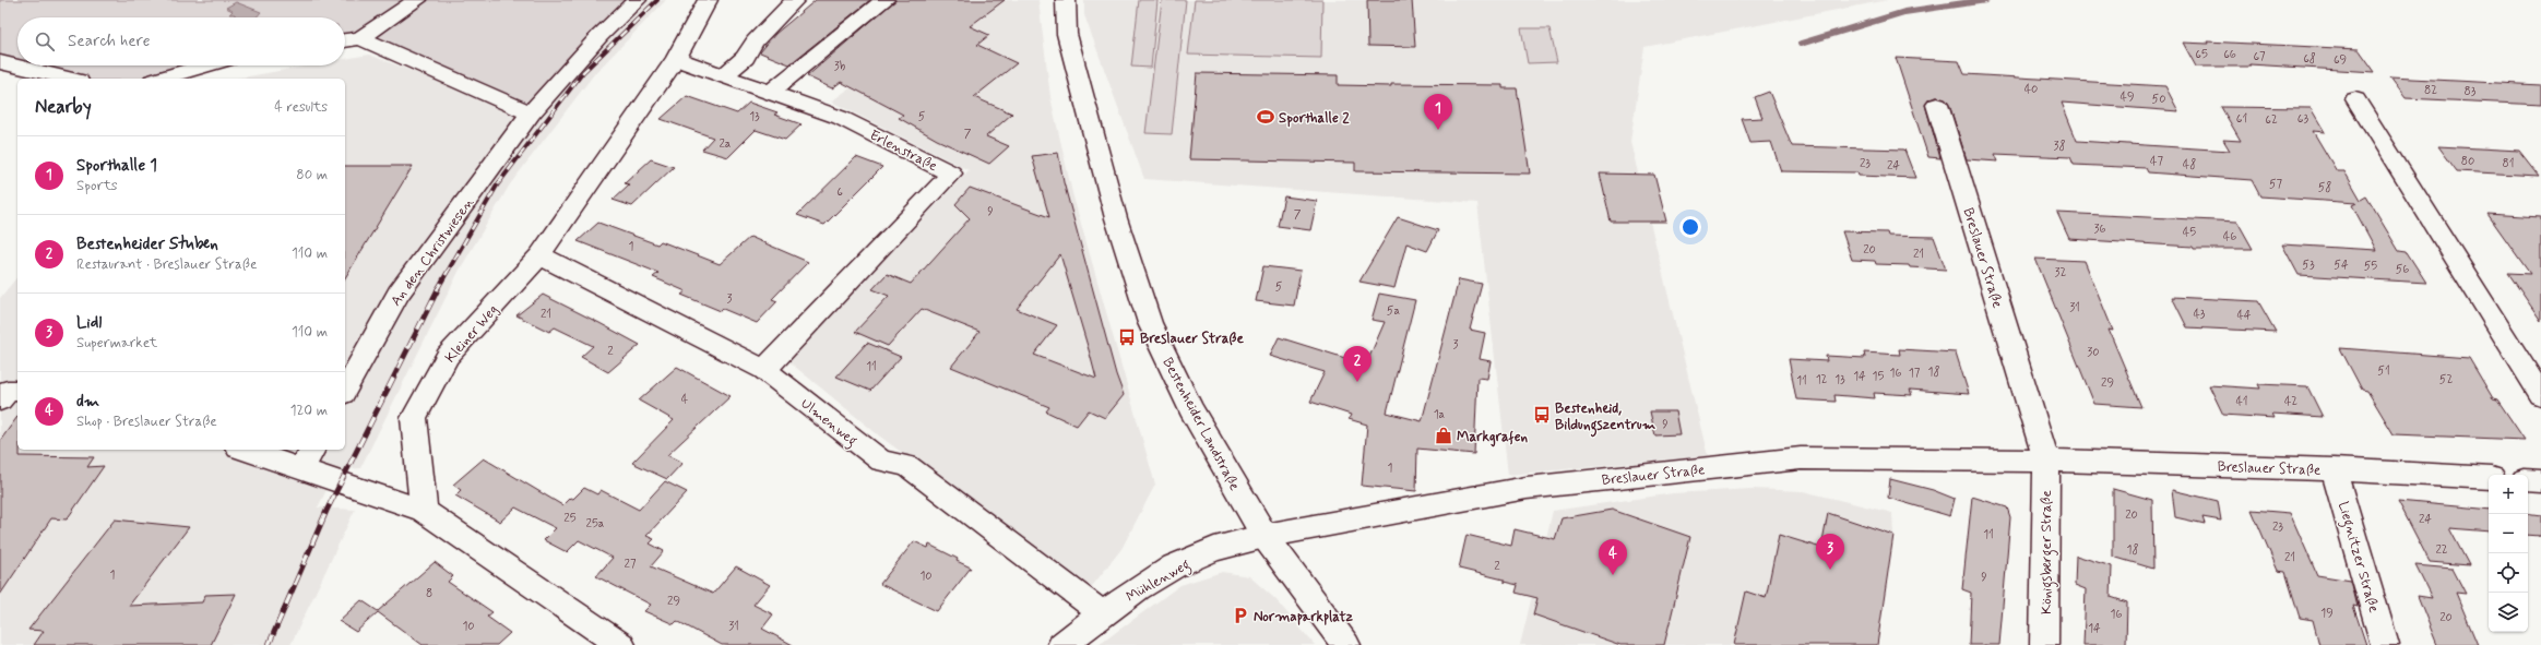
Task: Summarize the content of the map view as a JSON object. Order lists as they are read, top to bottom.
{
  "streets": {
    "street": [
      "Erlenstraße",
      "An den Christwiesen",
      "Breslauer Straße",
      "Kleiner Weg",
      "Ulmenweg",
      "Bestenheider Landstraße",
      "Königsberger Straße",
      "Liegnitzer Straße",
      "Mühlenweg"
    ]
  },
  "crossings": [
    ["Erlenstraße", "Kleiner Weg"],
    ["Erlenstraße", "Ulmenweg"],
    ["Breslauer Straße", "Bestenheider Landstraße"],
    ["Breslauer Straße", "Königsberger Straße"],
    ["Breslauer Straße", "Liegnitzer Straße"],
    ["Breslauer Straße", "Mühlenweg"],
    ["Kleiner Weg", "Ulmenweg"],
    ["Ulmenweg", "Mühlenweg"],
    ["Bestenheider Landstraße", "Mühlenweg"]
  ],
  "places": {
    "sports": ["Sporthalle 2"],
    "bus stop": ["Breslauer Straße", "Bestenheid, Bildungszentrum"],
    "shop": ["Markgrafen"],
    "parking": ["Normaparkplatz"]
  },
  "house_numbers": [
    "65",
    "66",
    "67",
    "68",
    "69",
    "3b",
    "40",
    "82",
    "83",
    "49",
    "50",
    "13",
    "5",
    "61",
    "63",
    "62",
    "7",
    "2a",
    "38",
    "47",
    "80",
    "23",
    "81",
    "48",
    "24",
    "57",
    "58",
    "6",
    "9",
    "7",
    "36",
    "45",
    "46",
    "1",
    "20",
    "21",
    "53",
    "54",
    "55",
    "56",
    "32",
    "5",
    "3",
    "31",
    "5a",
    "21",
    "43",
    "44",
    "3",
    "2",
    "30",
    "11",
    "51",
    "18",
    "16",
    "17",
    "14",
    "15",
    "12",
    "13",
    "52",
    "11",
    "29",
    "4",
    "41",
    "42",
    "1a",
    "9",
    "1",
    "20",
    "25",
    "24",
    "25a",
    "23",
    "11",
    "18",
    "22",
    "21",
    "27",
    "2",
    "1",
    "10",
    "9",
    "8",
    "29",
    "19",
    "16",
    "20",
    "10",
    "31",
    "14"
  ],
  "page": {
    "search": "Search here",
    "heading": ["Nearby", "4 results"],
    "pins": [
      "1",
      "2",
      "3",
      "4"
    ],
    "list": [
      {
        "mark": "1",
        "name": "Sporthalle 1",
        "note": "Sports",
        "value": "80 m"
      },
      {
        "mark": "2",
        "name": "Bestenheider Stuben",
        "note": "Restaurant · Breslauer Straße",
        "value": "110 m"
      },
      {
        "mark": "3",
        "name": "Lidl",
        "note": "Supermarket",
        "value": "110 m"
      },
      {
        "mark": "4",
        "name": "dm",
        "note": "Shop · Breslauer Straße",
        "value": "120 m"
      }
    ],
    "map_buttons": ["+", "−"]
  }
}
